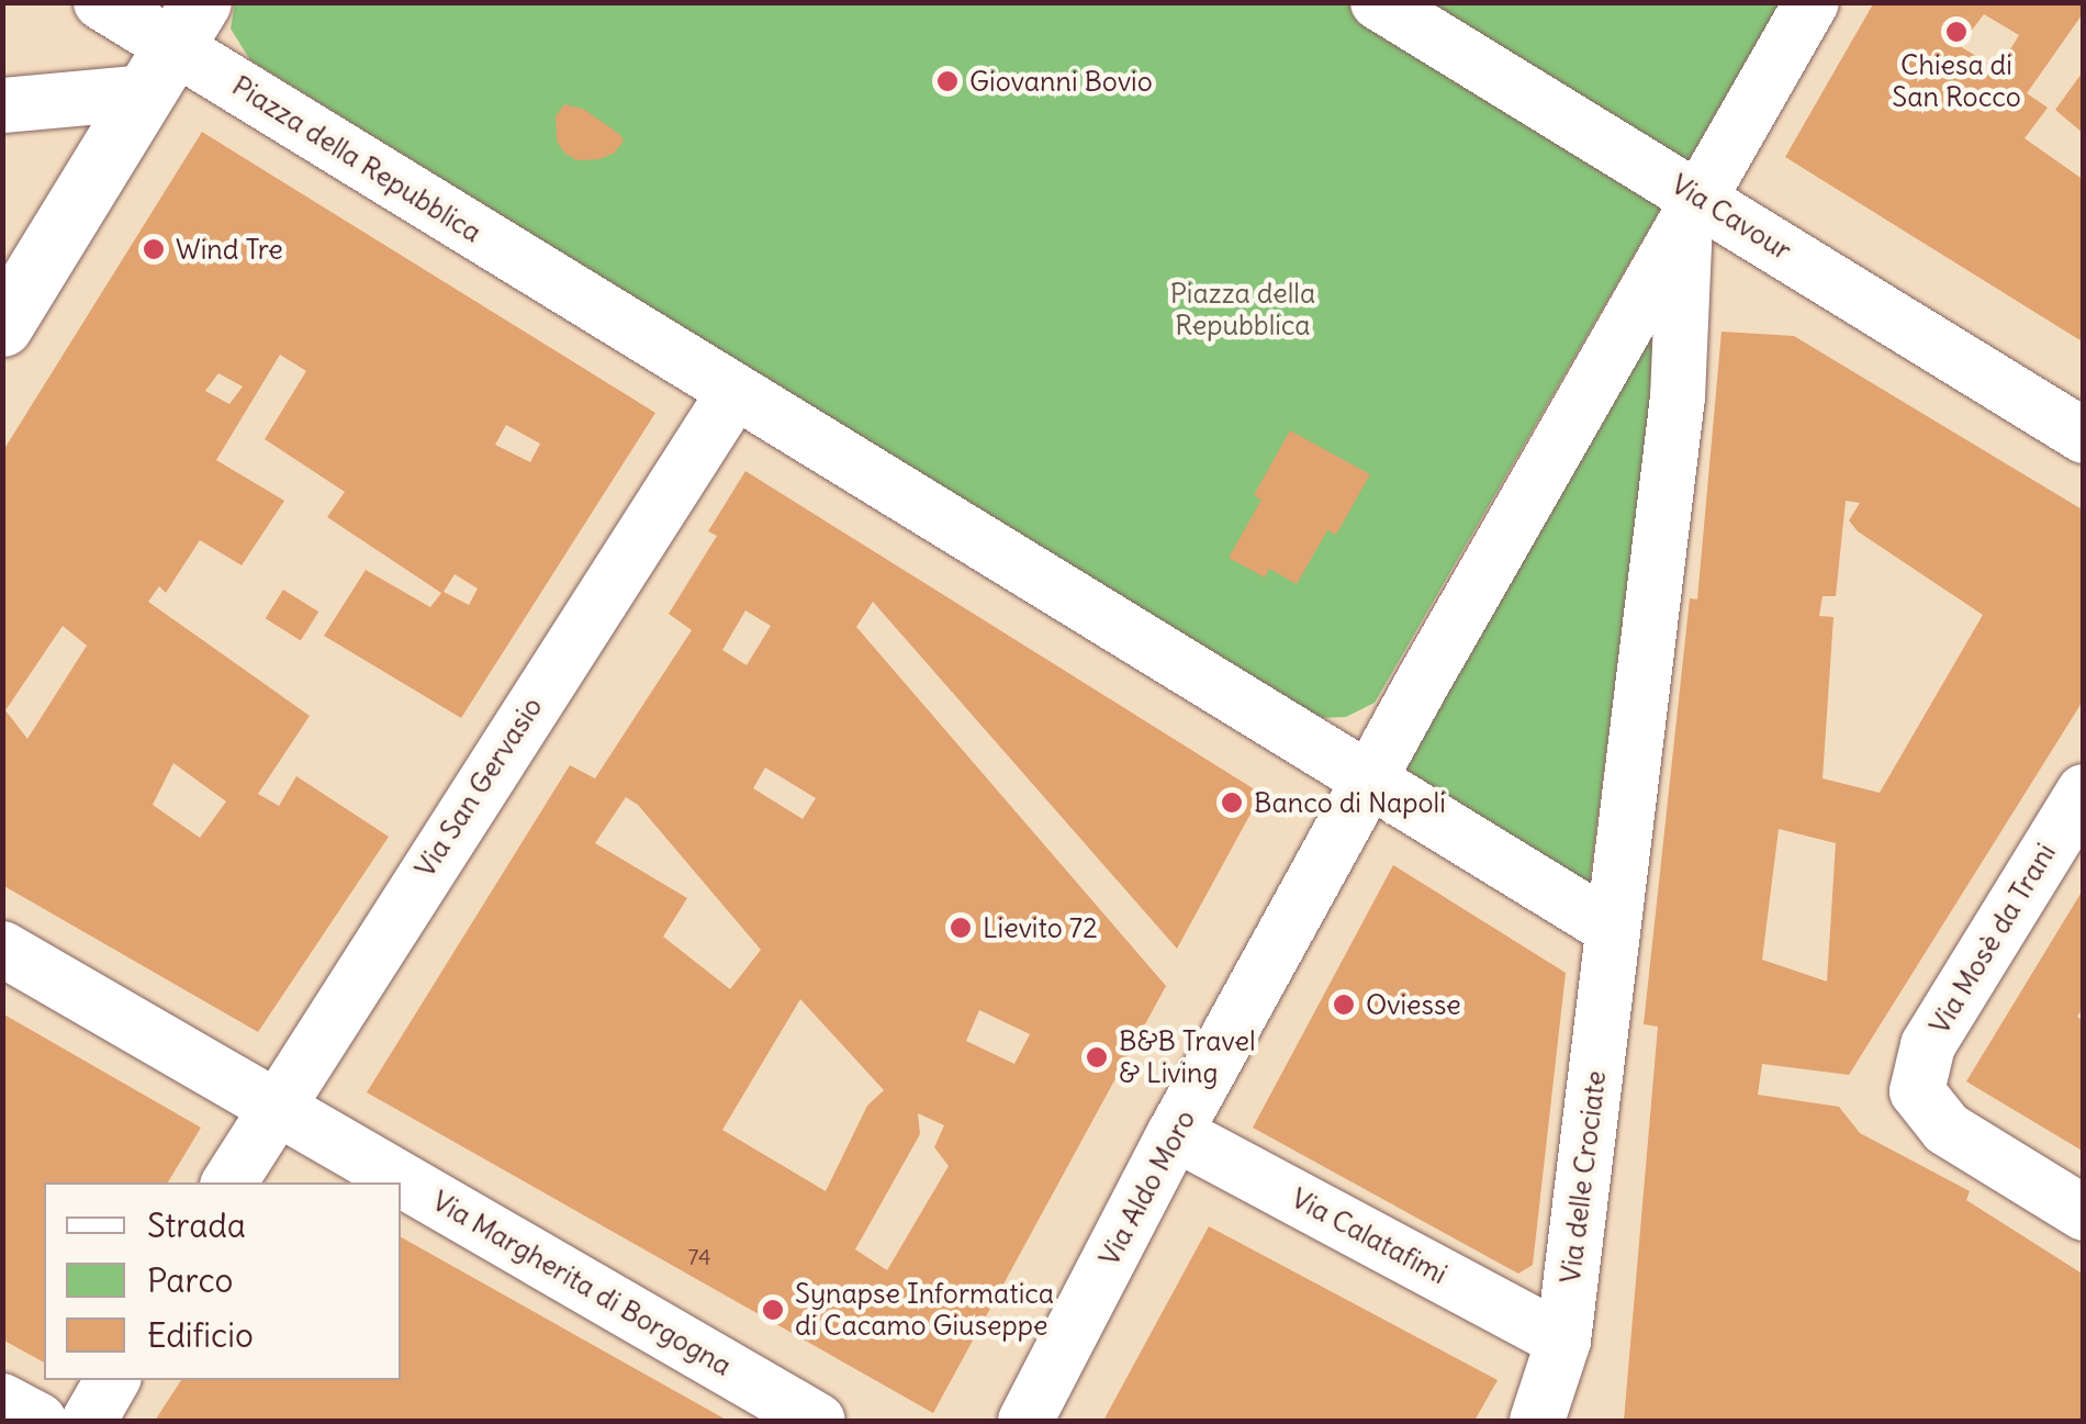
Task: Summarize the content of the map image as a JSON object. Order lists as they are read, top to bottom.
{
  "streets": {
    "street": [
      "Piazza della Repubblica",
      "Via Cavour",
      "Via San Gervasio",
      "Via Mosè da Trani",
      "Via delle Crociate",
      "Via Aldo Moro",
      "Via Calatafimi",
      "Via Margherita di Borgogna"
    ]
  },
  "crossings": [
    ["Piazza della Repubblica", "Via San Gervasio"],
    ["Piazza della Repubblica", "Via delle Crociate"],
    ["Piazza della Repubblica", "Via Aldo Moro"],
    ["Via San Gervasio", "Via Margherita di Borgogna"],
    ["Via delle Crociate", "Via Calatafimi"],
    ["Via Aldo Moro", "Via Calatafimi"]
  ],
  "parks": ["Piazza della Repubblica"],
  "places": [
    "Chiesa di San Rocco",
    "Giovanni Bovio",
    "Wind Tre",
    "Banco di Napoli",
    "Lievito 72",
    "Oviesse",
    "B&B Travel & Living",
    "Synapse Informatica di Cacamo Giuseppe"
  ],
  "house_numbers": ["74"],
  "legend": ["Strada", "Parco", "Edificio"]
}
